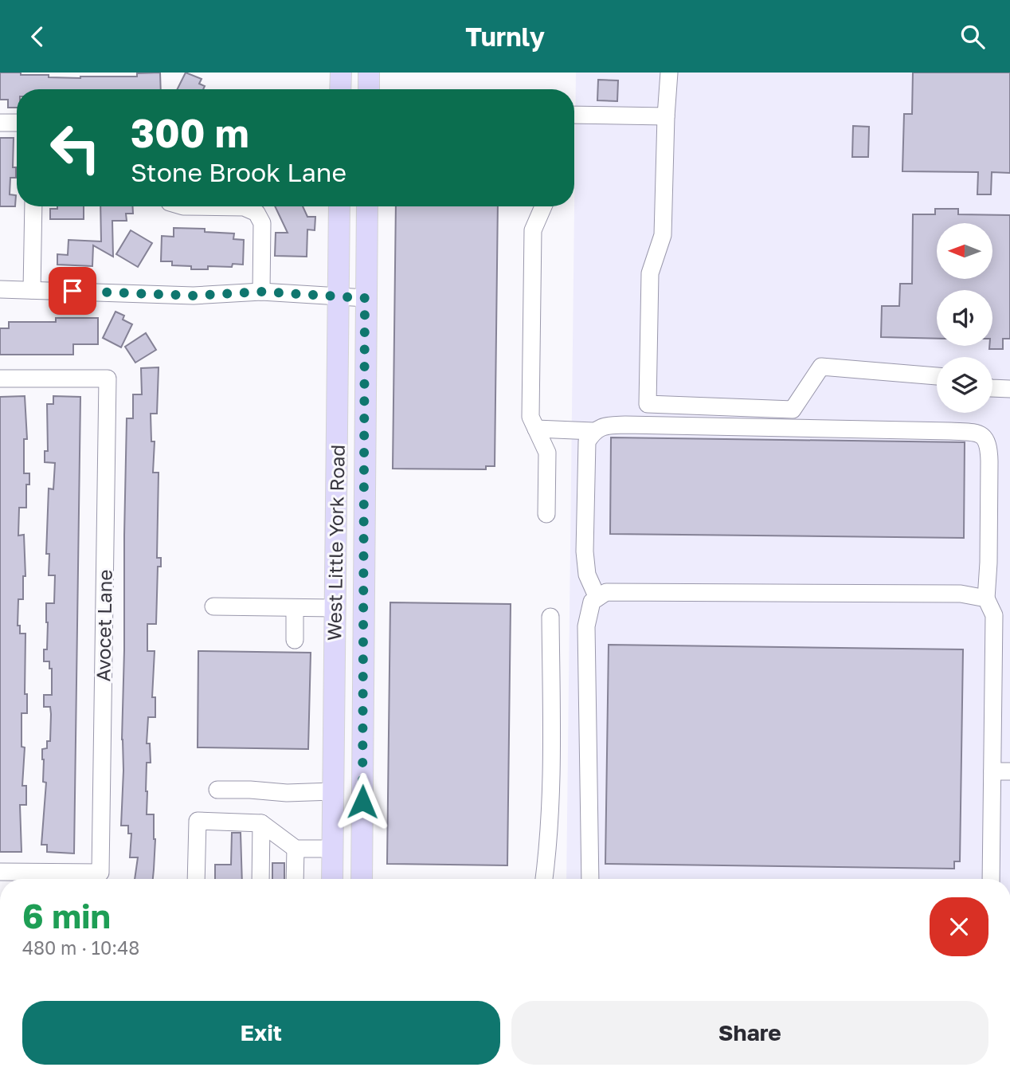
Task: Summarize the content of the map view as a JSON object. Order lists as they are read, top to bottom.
{
  "streets": {
    "main road": ["West Little York Road"],
    "street": ["Avocet Lane"]
  },
  "north": "left",
  "page": {
    "header": "Turnly",
    "turn": ["300 m", "Stone Brook Lane"],
    "heading": ["6 min", "480 m · 10:48"],
    "buttons": ["Exit", "Share"]
  }
}
